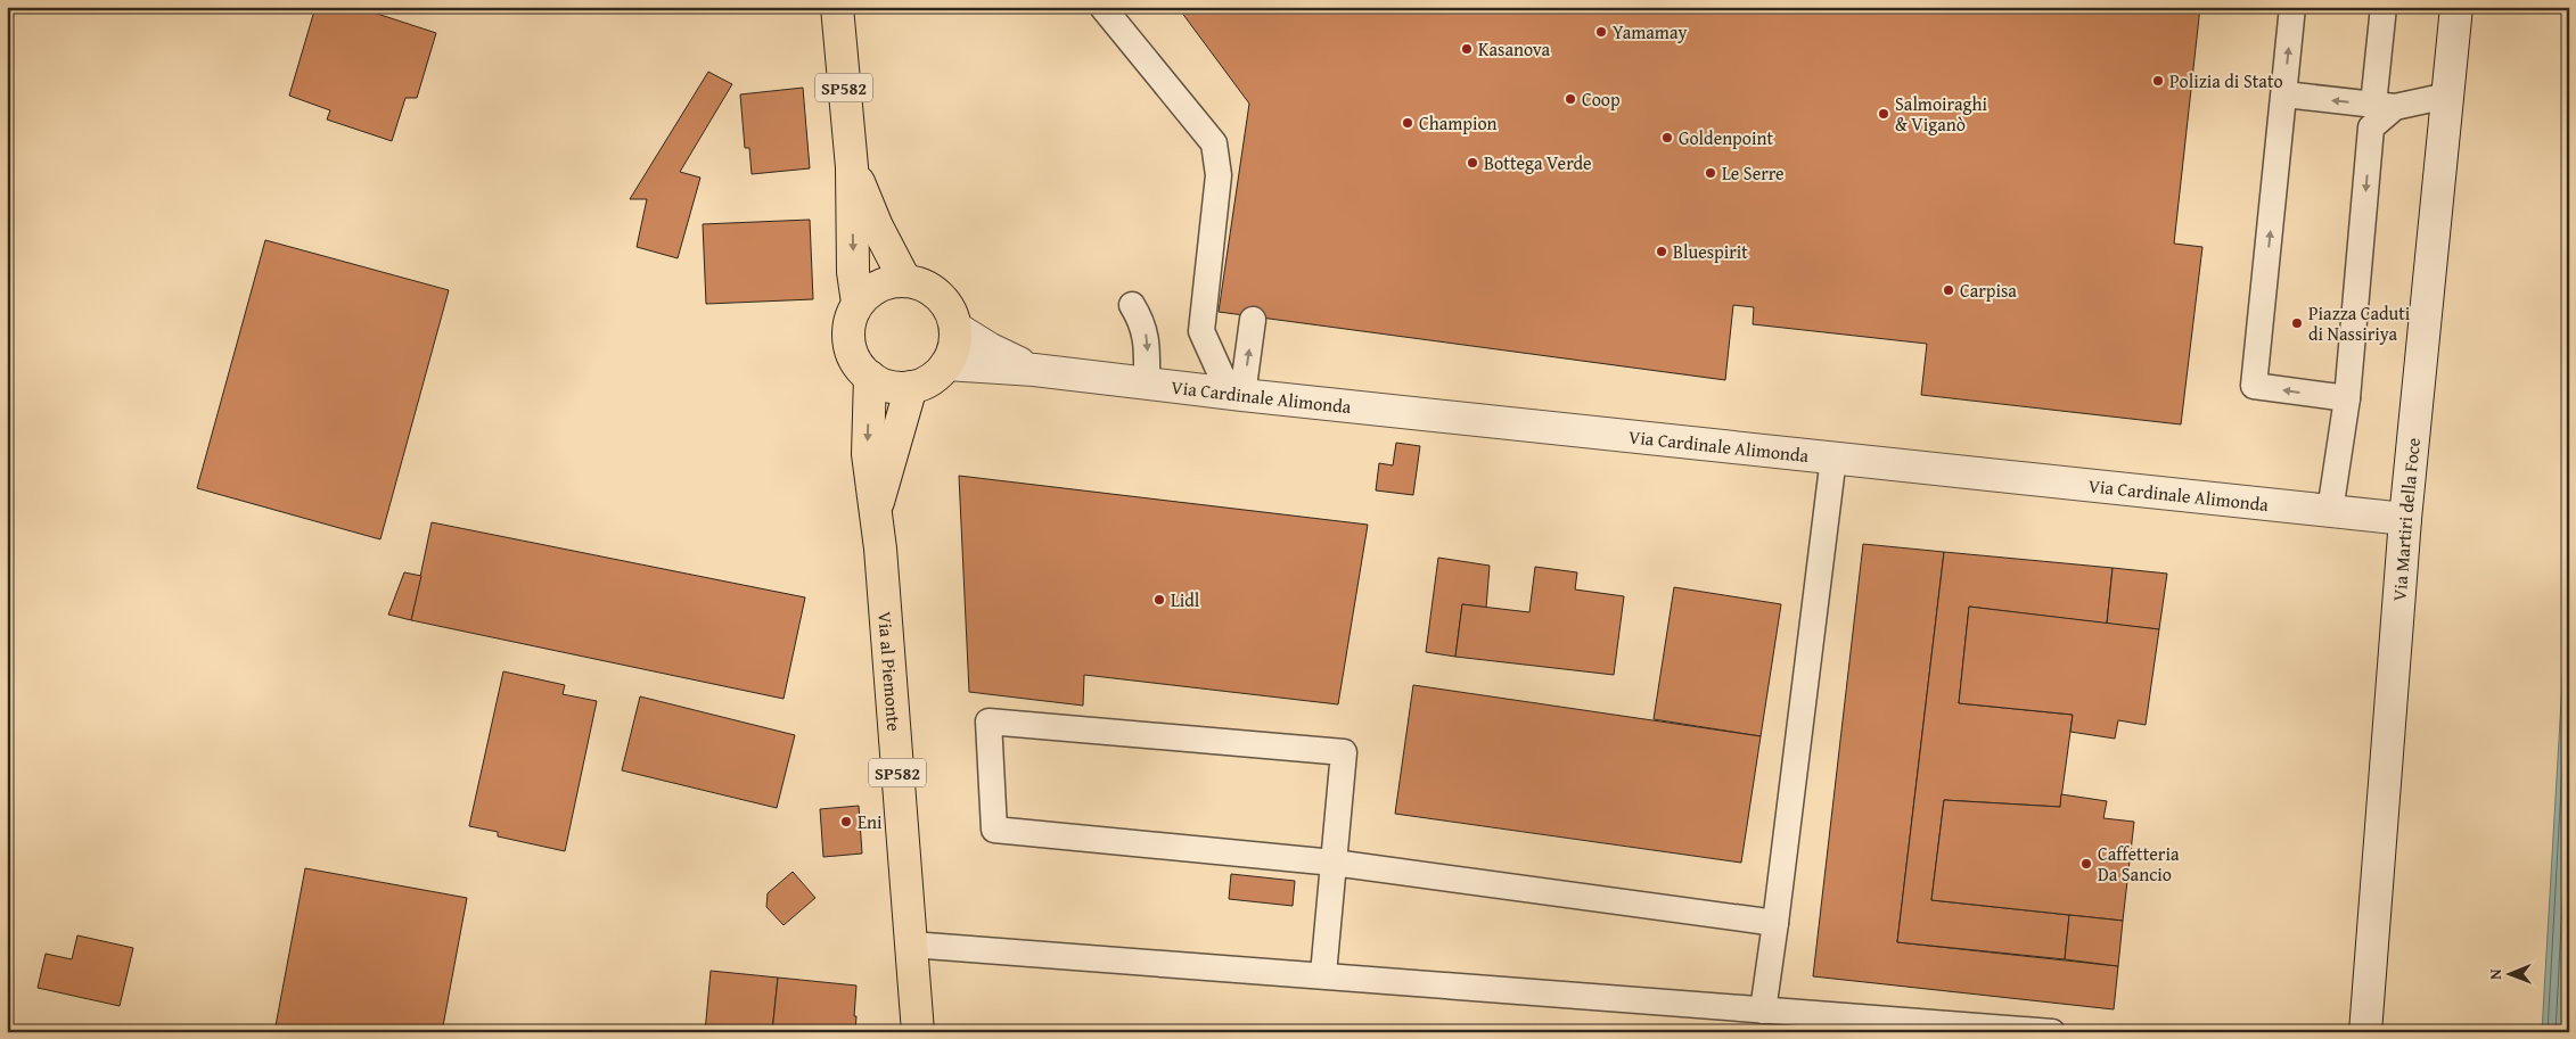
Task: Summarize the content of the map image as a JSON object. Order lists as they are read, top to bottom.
{
  "streets": {
    "main road": ["SP582", "Via al Piemonte"],
    "street": ["Via Cardinale Alimonda", "Via Martiri della Foce"]
  },
  "crossings": [
    ["SP582", "Via Cardinale Alimonda"],
    ["SP582", "Via al Piemonte"],
    ["Via Cardinale Alimonda", "Via Martiri della Foce"],
    ["Via Cardinale Alimonda", "Via al Piemonte"]
  ],
  "places": [
    "Yamamay",
    "Kasanova",
    "Polizia di Stato",
    "Coop",
    "Salmoiraghi & Viganò",
    "Champion",
    "Goldenpoint",
    "Bottega Verde",
    "Le Serre",
    "Bluespirit",
    "Carpisa",
    "Piazza Caduti di Nassiriya",
    "Lidl",
    "Eni",
    "Caffetteria Da Sancio"
  ],
  "north": "left"
}
